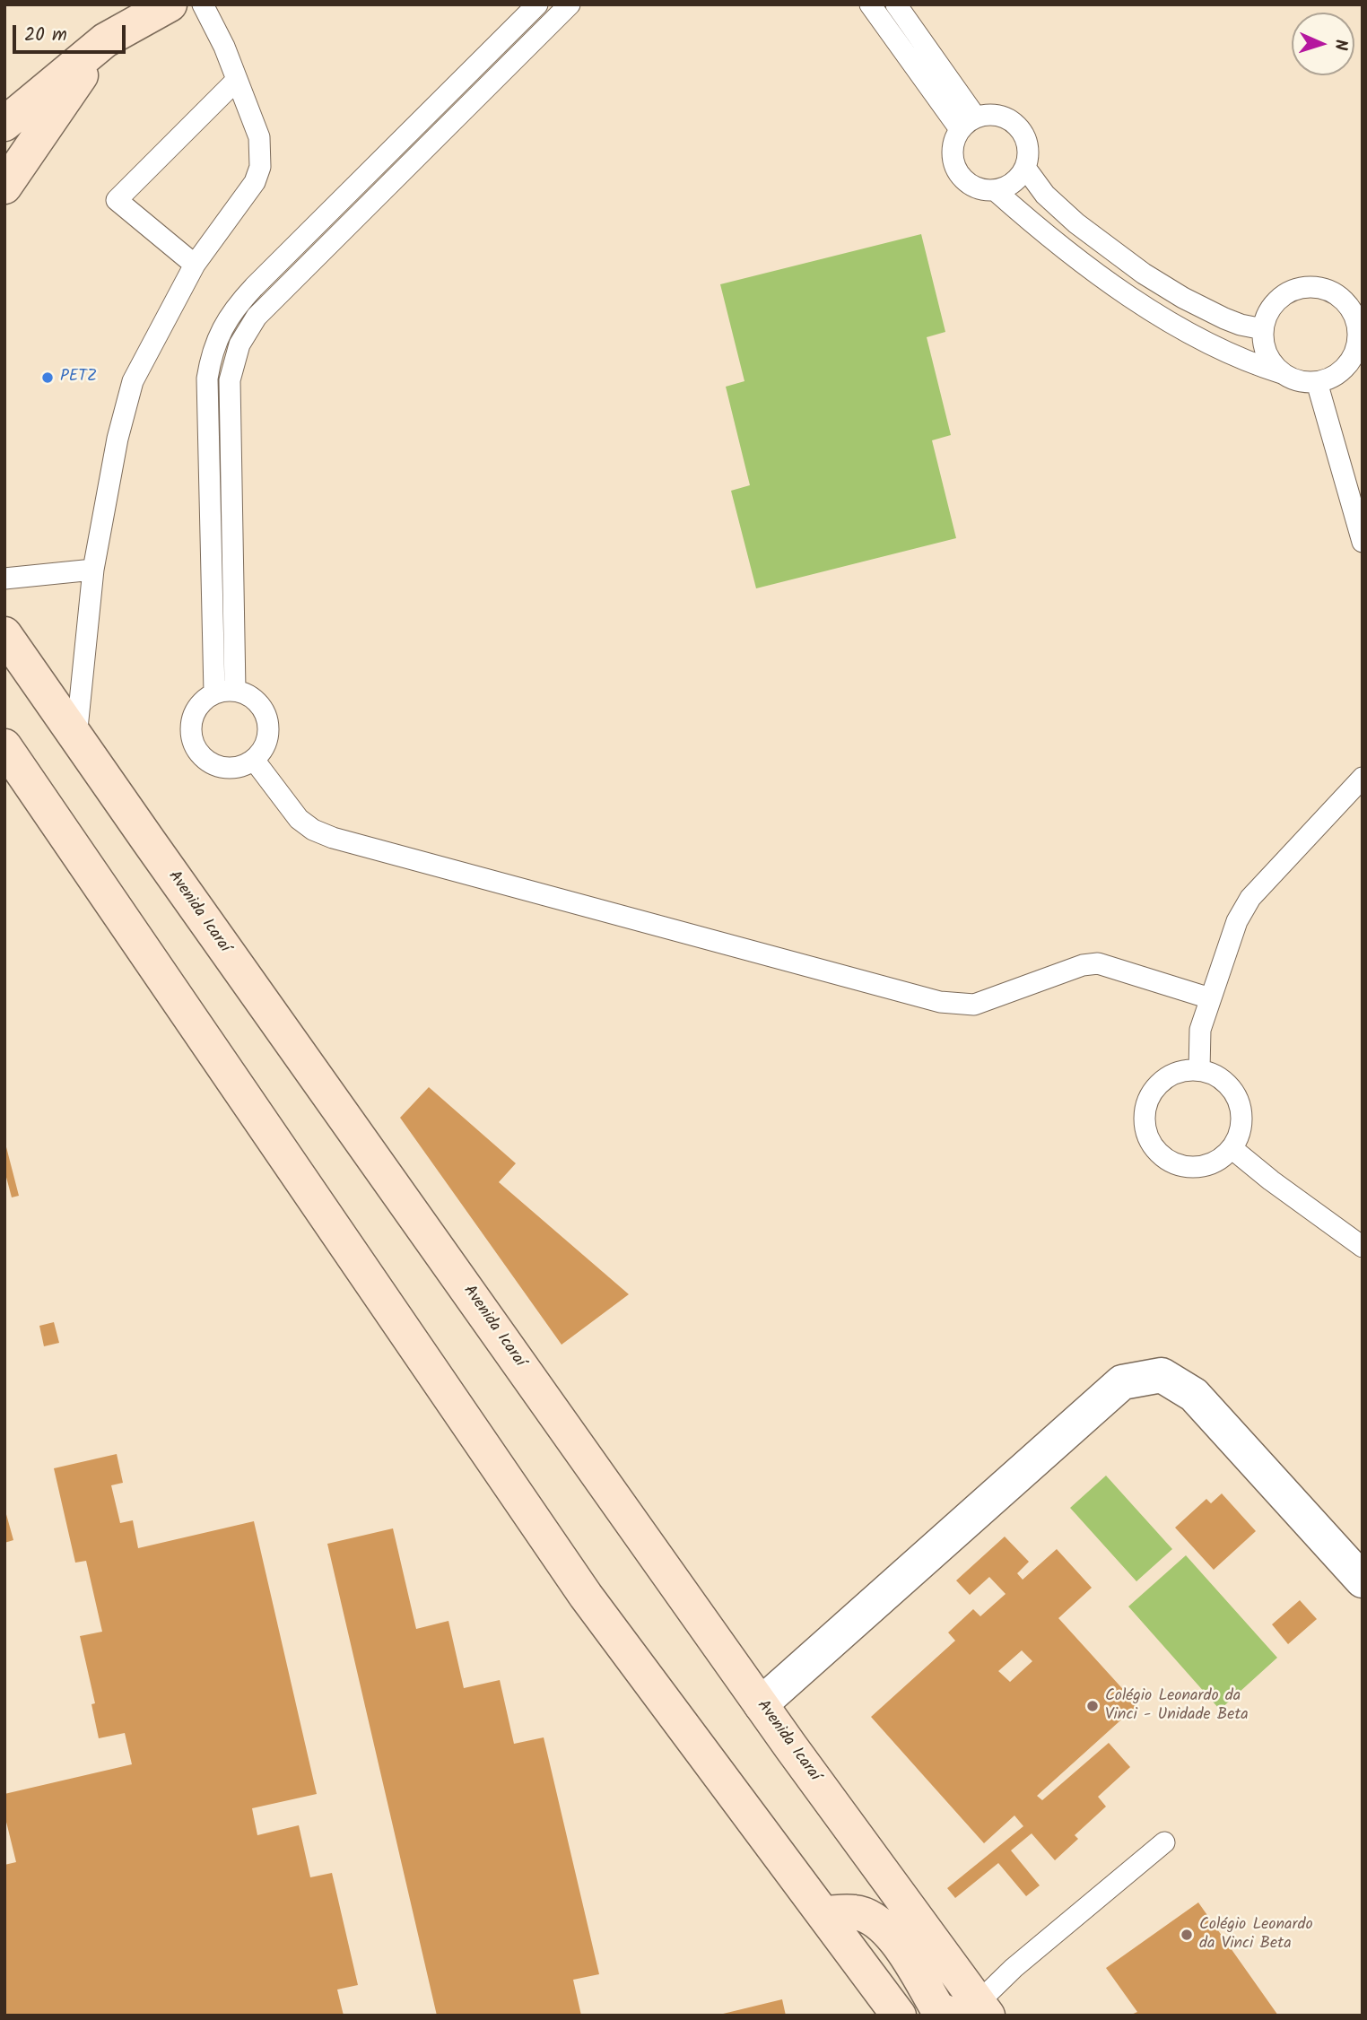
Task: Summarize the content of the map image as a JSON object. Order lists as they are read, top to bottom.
{
  "streets": {
    "main road": ["Avenida Icaraí"]
  },
  "places": ["PETZ", "Colégio Leonardo da Vinci - Unidade Beta", "Colégio Leonardo da Vinci Beta"],
  "scale_bar": "20 m",
  "north": "right"
}
